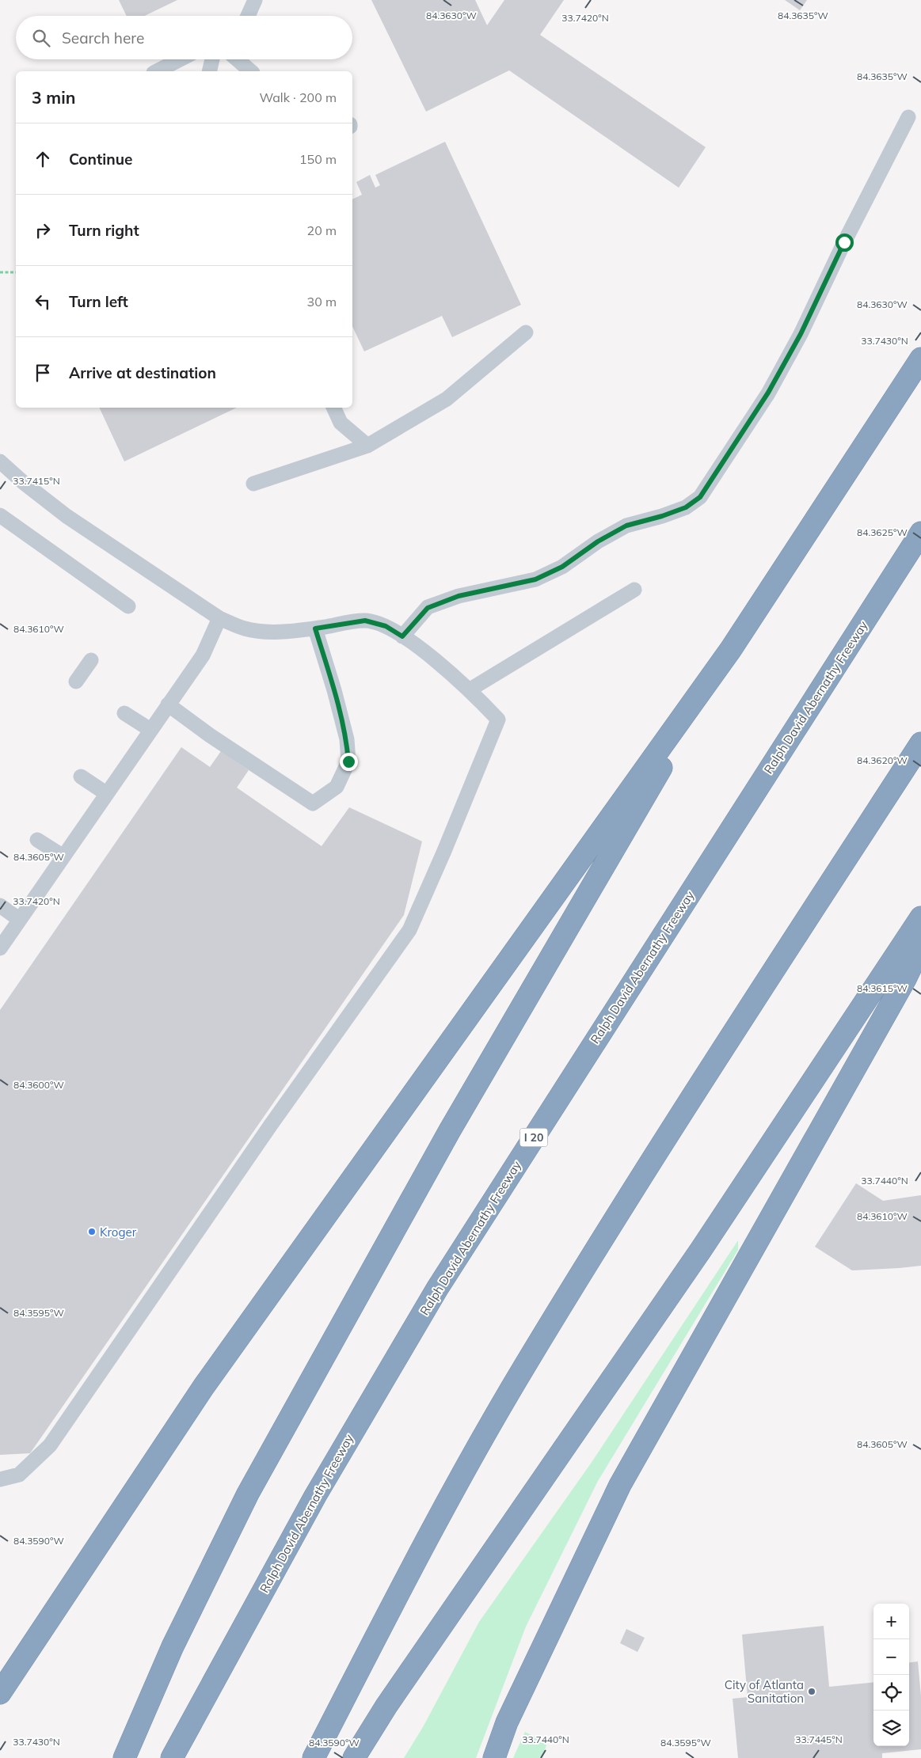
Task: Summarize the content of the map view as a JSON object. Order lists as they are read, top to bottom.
{
  "streets": {
    "highway": ["Ralph David Abernathy Freeway", "I 20"]
  },
  "places": ["Kroger", "City of Atlanta Sanitation"],
  "page": {
    "search": "Search here",
    "heading": ["3 min", "Walk · 200 m"],
    "list": [
      ["Continue", "150 m"],
      ["Turn right", "20 m"],
      ["Turn left", "30 m"],
      "Arrive at destination"
    ],
    "map_buttons": ["+", "−"]
  },
  "coordinates": [
    "84.3630°W",
    "84.3635°W",
    "33.7420°N",
    "33.7430°N",
    "33.7415°N",
    "84.3625°W",
    "84.3610°W",
    "84.3620°W",
    "84.3605°W",
    "84.3615°W",
    "84.3600°W",
    "33.7440°N",
    "84.3595°W",
    "84.3590°W",
    "33.7445°N"
  ]
}
